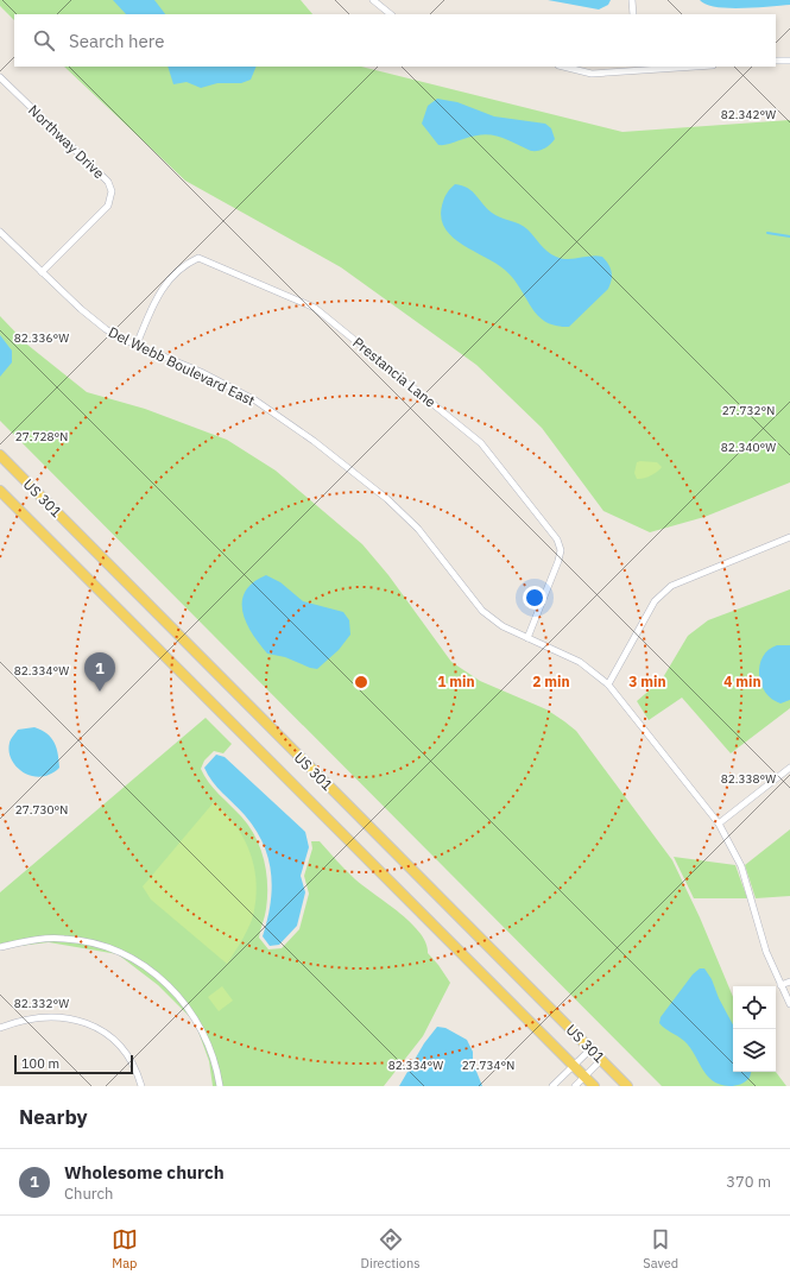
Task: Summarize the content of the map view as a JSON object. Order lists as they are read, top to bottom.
{
  "streets": {
    "main road": ["US 301"],
    "street": ["Northway Drive", "Del Webb Boulevard East", "Prestancia Lane"]
  },
  "crossings": [
    ["Northway Drive", "Del Webb Boulevard East"],
    ["Del Webb Boulevard East", "Prestancia Lane"]
  ],
  "scale_bar": "100 m",
  "page": {
    "search": "Search here",
    "pins": "1",
    "scale": "100 m",
    "heading": "Nearby",
    "list": [
      {
        "mark": "1",
        "name": "Wholesome church",
        "note": "Church",
        "value": "370 m"
      }
    ],
    "nav": ["Map", "Directions", "Saved"]
  },
  "coordinates": [
    "82.342°W",
    "82.336°W",
    "27.732°N",
    "27.728°N",
    "82.340°W",
    "82.334°W",
    "82.338°W",
    "27.730°N",
    "82.332°W",
    "27.734°N"
  ],
  "rings": [
    "1 min",
    "2 min",
    "3 min",
    "4 min"
  ]
}
